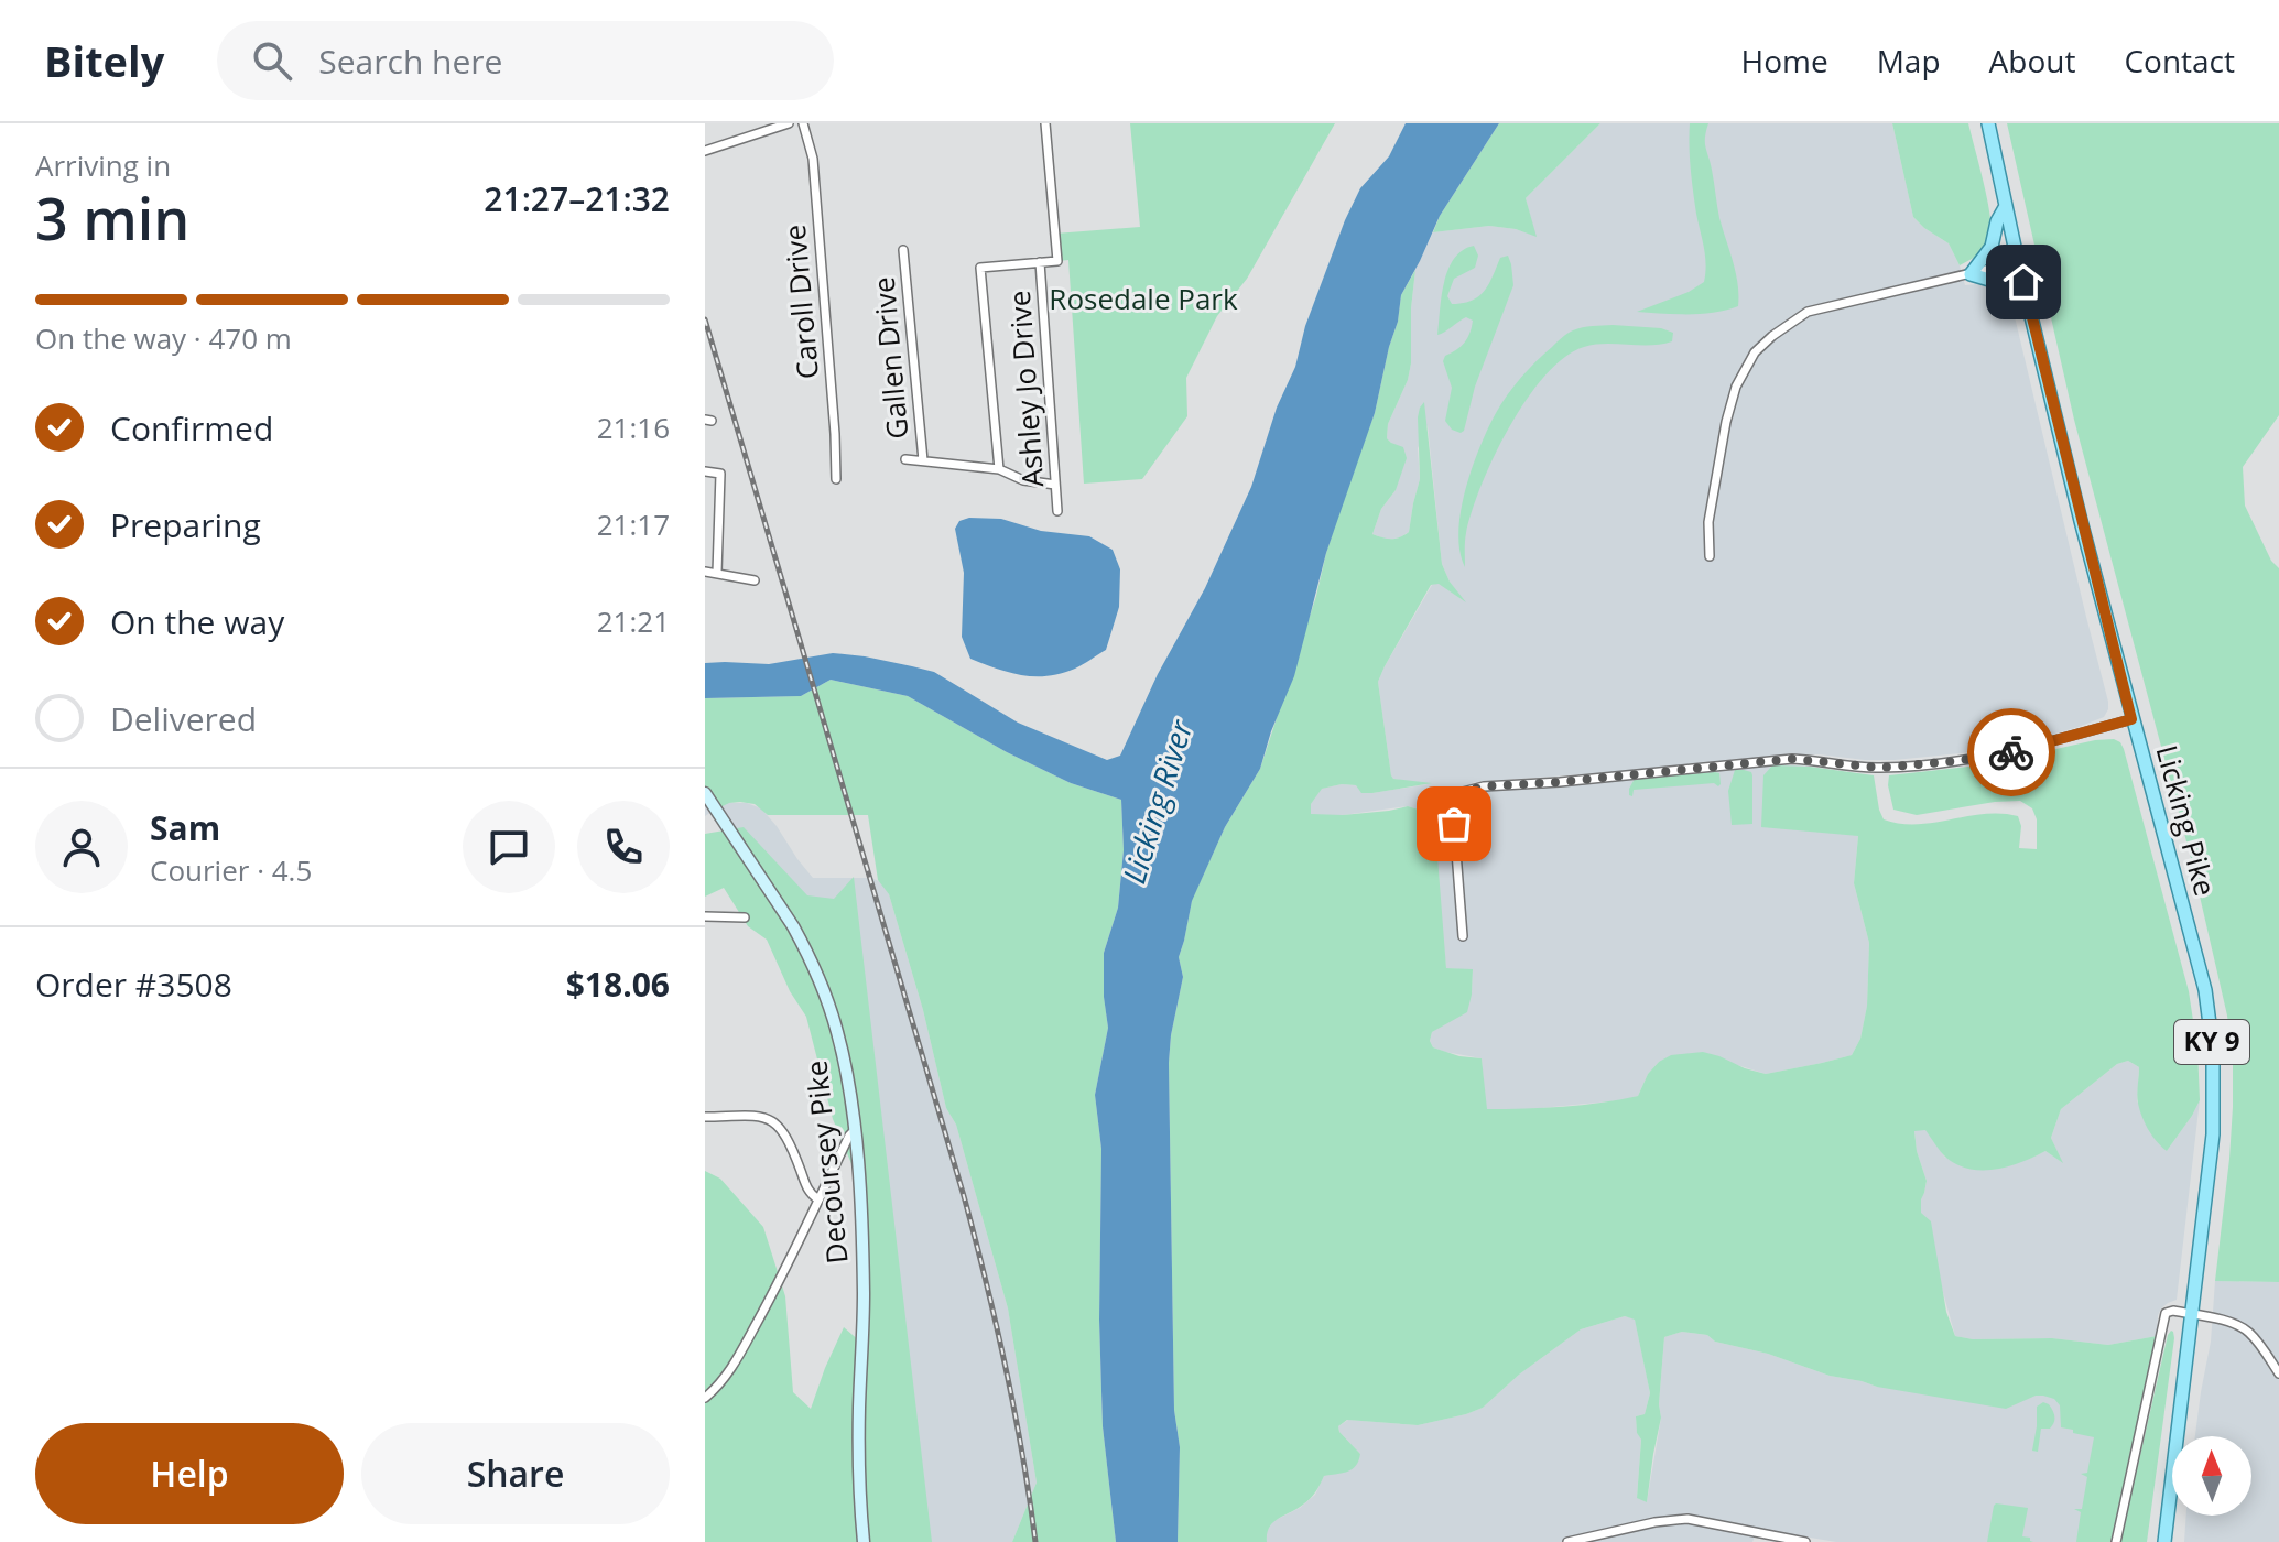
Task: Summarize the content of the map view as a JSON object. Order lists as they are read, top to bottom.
{
  "streets": {
    "main road": ["Licking Pike", "KY 9", "Decoursey Pike"],
    "street": ["Caroll Drive", "Gallen Drive", "Ashley Jo Drive"]
  },
  "water": ["Licking River"],
  "parks": ["Rosedale Park"],
  "north": "top",
  "page": {
    "header": "Bitely",
    "search": "Search here",
    "nav": [
      "Home",
      "Map",
      "About",
      "Contact"
    ],
    "heading": ["3 min", "Arriving in", "21:27–21:32"],
    "panel": [
      "Sam",
      "Courier · 4.5",
      "Order #3508",
      "$18.06"
    ],
    "bar": "On the way · 470 m",
    "list": [
      ["Confirmed", "21:16"],
      ["Preparing", "21:17"],
      ["On the way", "21:21"],
      "Delivered"
    ],
    "buttons": ["Help", "Share"]
  }
}
